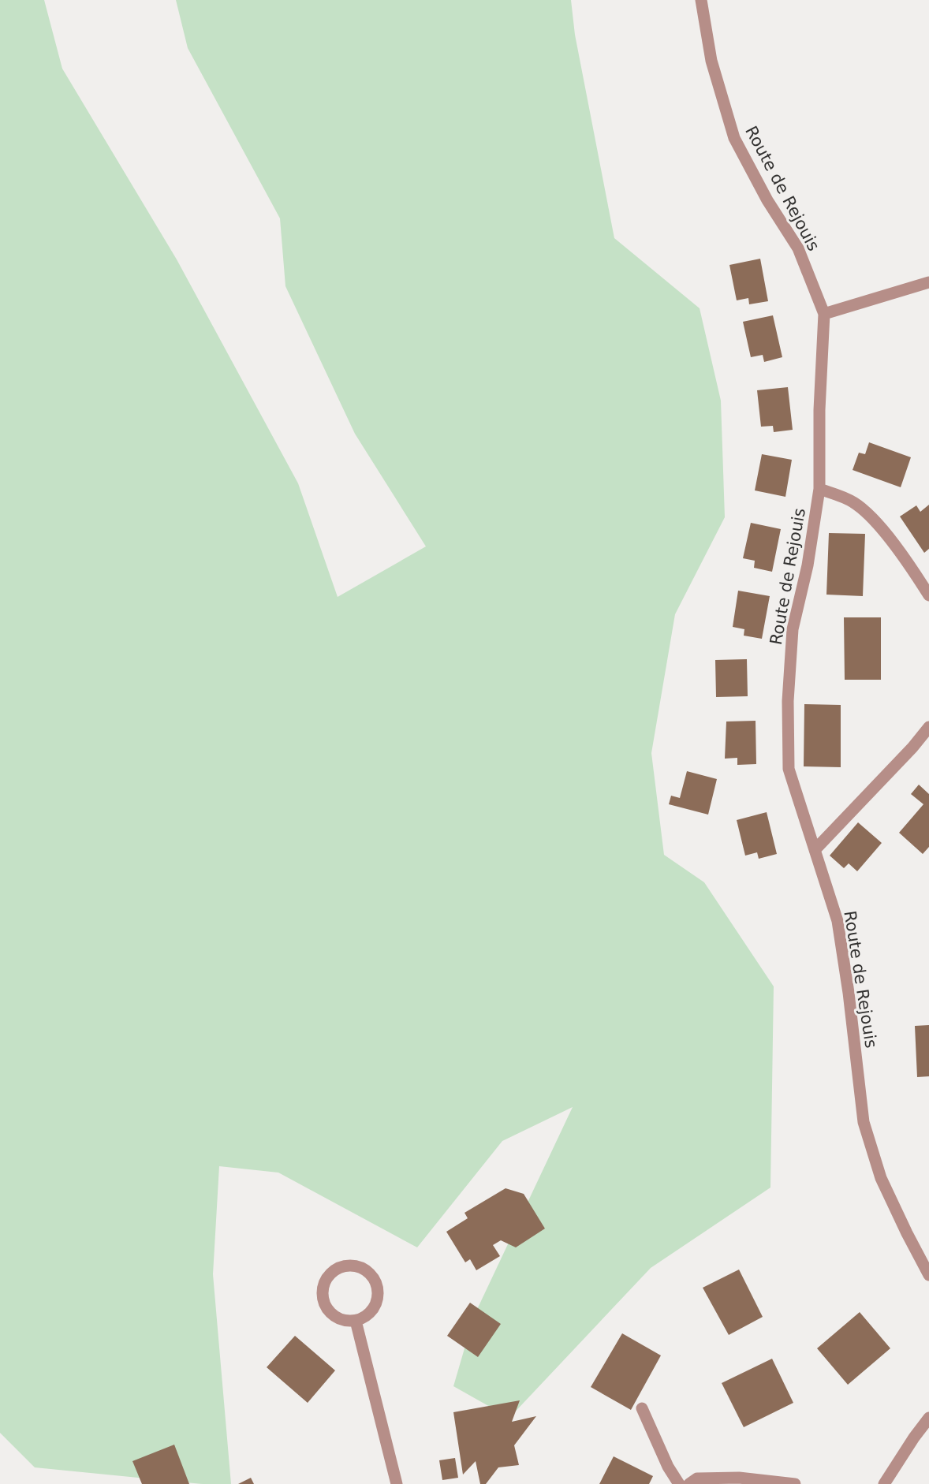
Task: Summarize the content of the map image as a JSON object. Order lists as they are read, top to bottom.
{
  "streets": {
    "street": ["Route de Rejouis"]
  }
}
